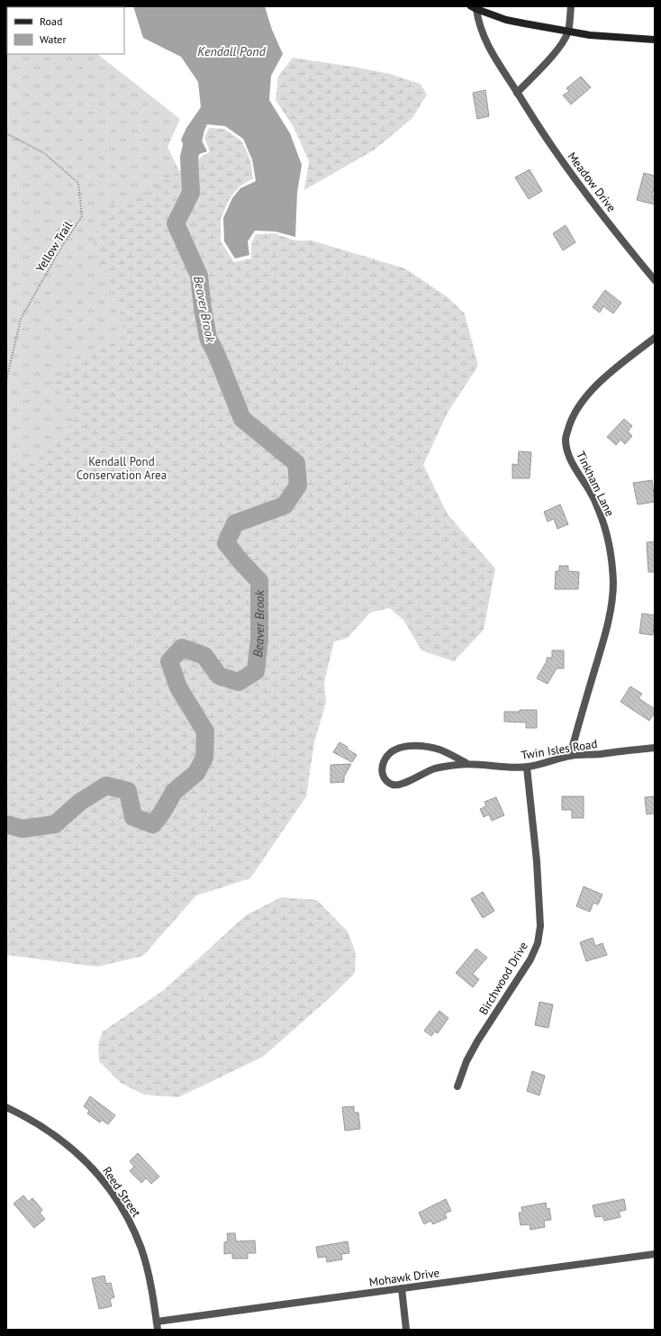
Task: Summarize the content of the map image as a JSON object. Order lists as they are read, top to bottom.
{
  "streets": {
    "street": [
      "Meadow Drive",
      "Tinkham Lane",
      "Twin Isles Road",
      "Birchwood Drive",
      "Reed Street",
      "Mohawk Drive"
    ],
    "path": ["Yellow Trail"]
  },
  "crossings": [
    ["Tinkham Lane", "Twin Isles Road"],
    ["Twin Isles Road", "Birchwood Drive"],
    ["Reed Street", "Mohawk Drive"]
  ],
  "water": ["Kendall Pond", "Beaver Brook"],
  "parks": ["Kendall Pond Conservation Area"],
  "legend": ["Road", "Water"]
}
